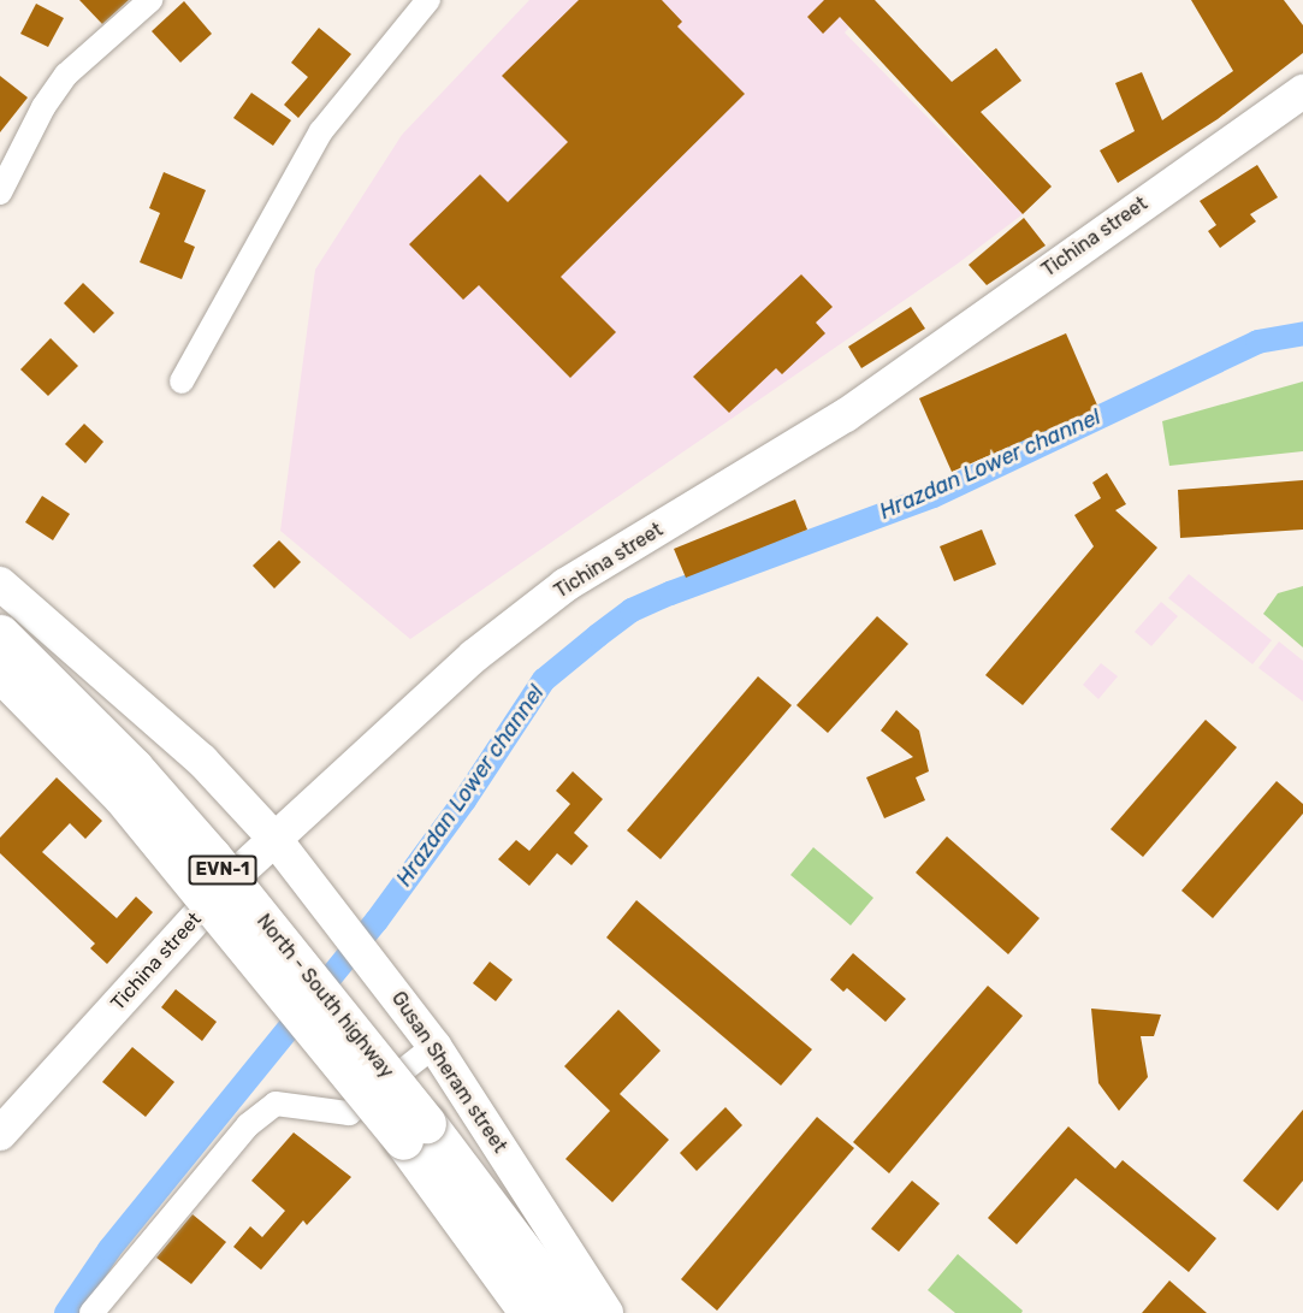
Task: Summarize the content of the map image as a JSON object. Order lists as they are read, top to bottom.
{
  "streets": {
    "highway": ["EVN-1", "North - South highway"],
    "main road": ["Tichina street", "Gusan Sheram street"]
  },
  "crossings": [
    ["Tichina street", "Gusan Sheram street"]
  ],
  "water": ["Hrazdan Lower channel"]
}
